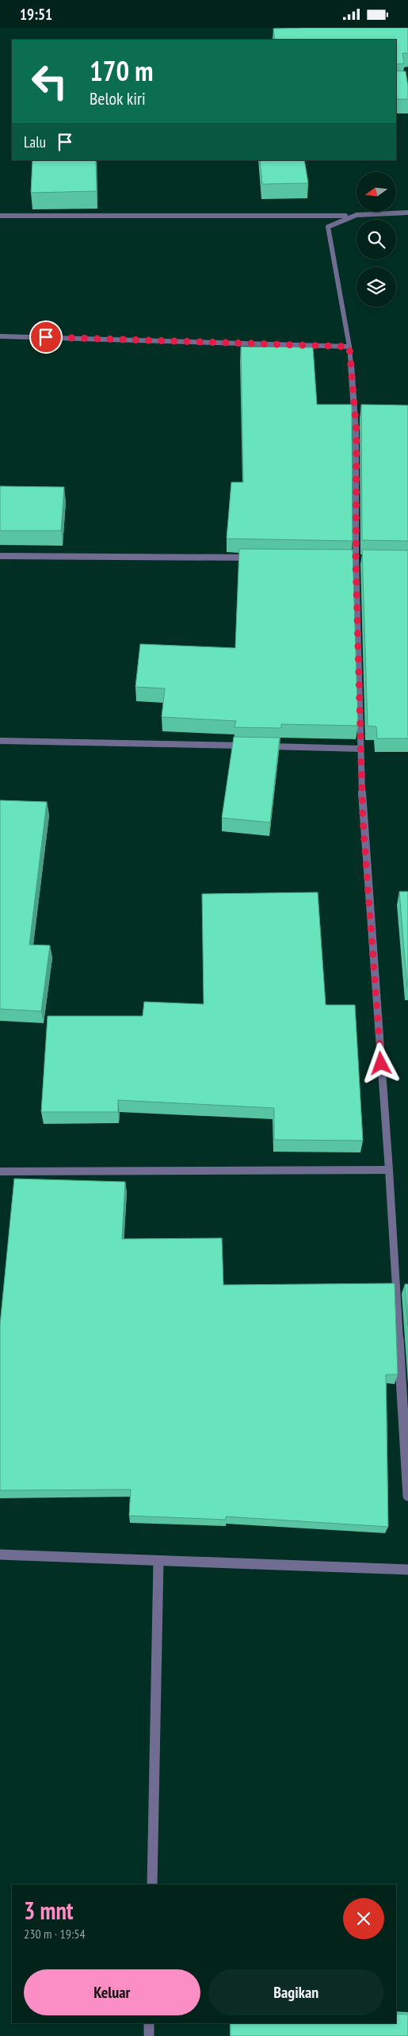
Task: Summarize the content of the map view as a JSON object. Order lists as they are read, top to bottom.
{
  "north": "left",
  "page": {
    "status": "19:51",
    "turn": ["170 m", "Belok kiri"],
    "then": "Lalu",
    "heading": ["3 mnt", "230 m · 19:54"],
    "buttons": ["Keluar", "Bagikan"]
  }
}
